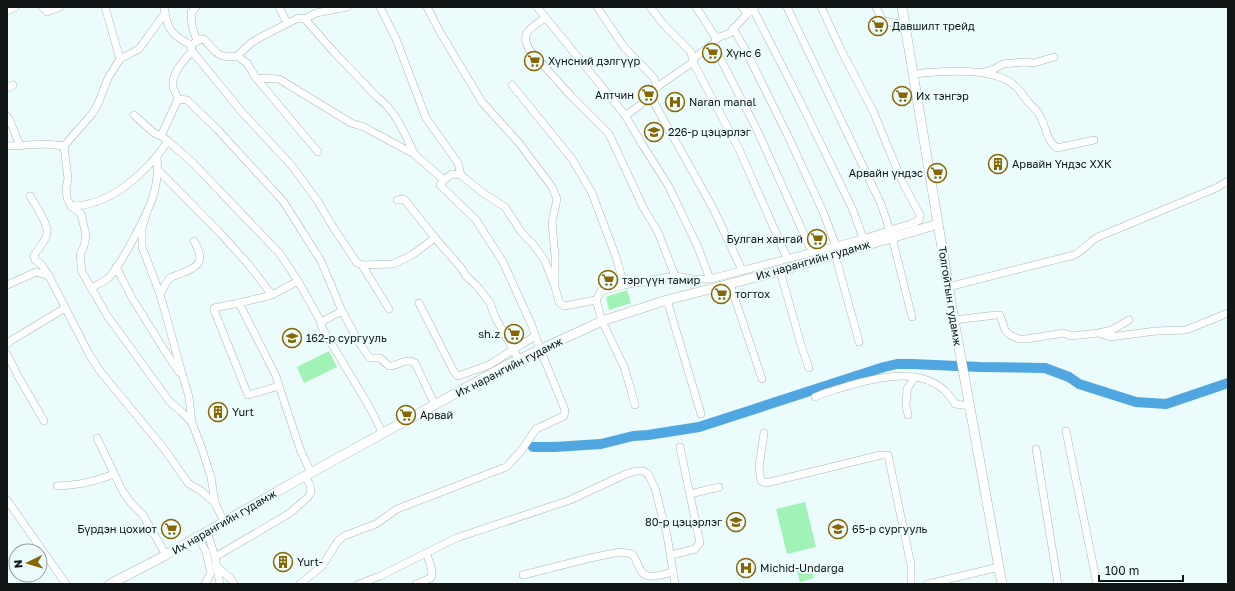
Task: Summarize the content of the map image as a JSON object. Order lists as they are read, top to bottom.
{
  "streets": {
    "main road": ["Их нарангийн гудамж", "Толгойтын гудамж"]
  },
  "crossings": [
    ["Их нарангийн гудамж", "Толгойтын гудамж"]
  ],
  "places": {
    "supermarket": [
      "Давшилт трейд",
      "Хүнс 6",
      "Хүнсний дэлгүүр",
      "Алтчин",
      "Их тэнгэр",
      "Арвайн үндэс",
      "Булган хангай",
      "тэргүүн тамир",
      "тогтох",
      "sh.z",
      "Арвай",
      "Бүрдэн цохиот"
    ],
    "hospital": ["Naran manal", "Michid-Undarga"],
    "school or university": [
      "226-р цэцэрлэг",
      "162-р сургууль",
      "80-р цэцэрлэг",
      "65-р сургууль"
    ],
    "building": ["Арвайн Үндэс ХХК", "Yurt", "Yurt-"]
  },
  "scale_bar": "100 m",
  "north": "left"
}
